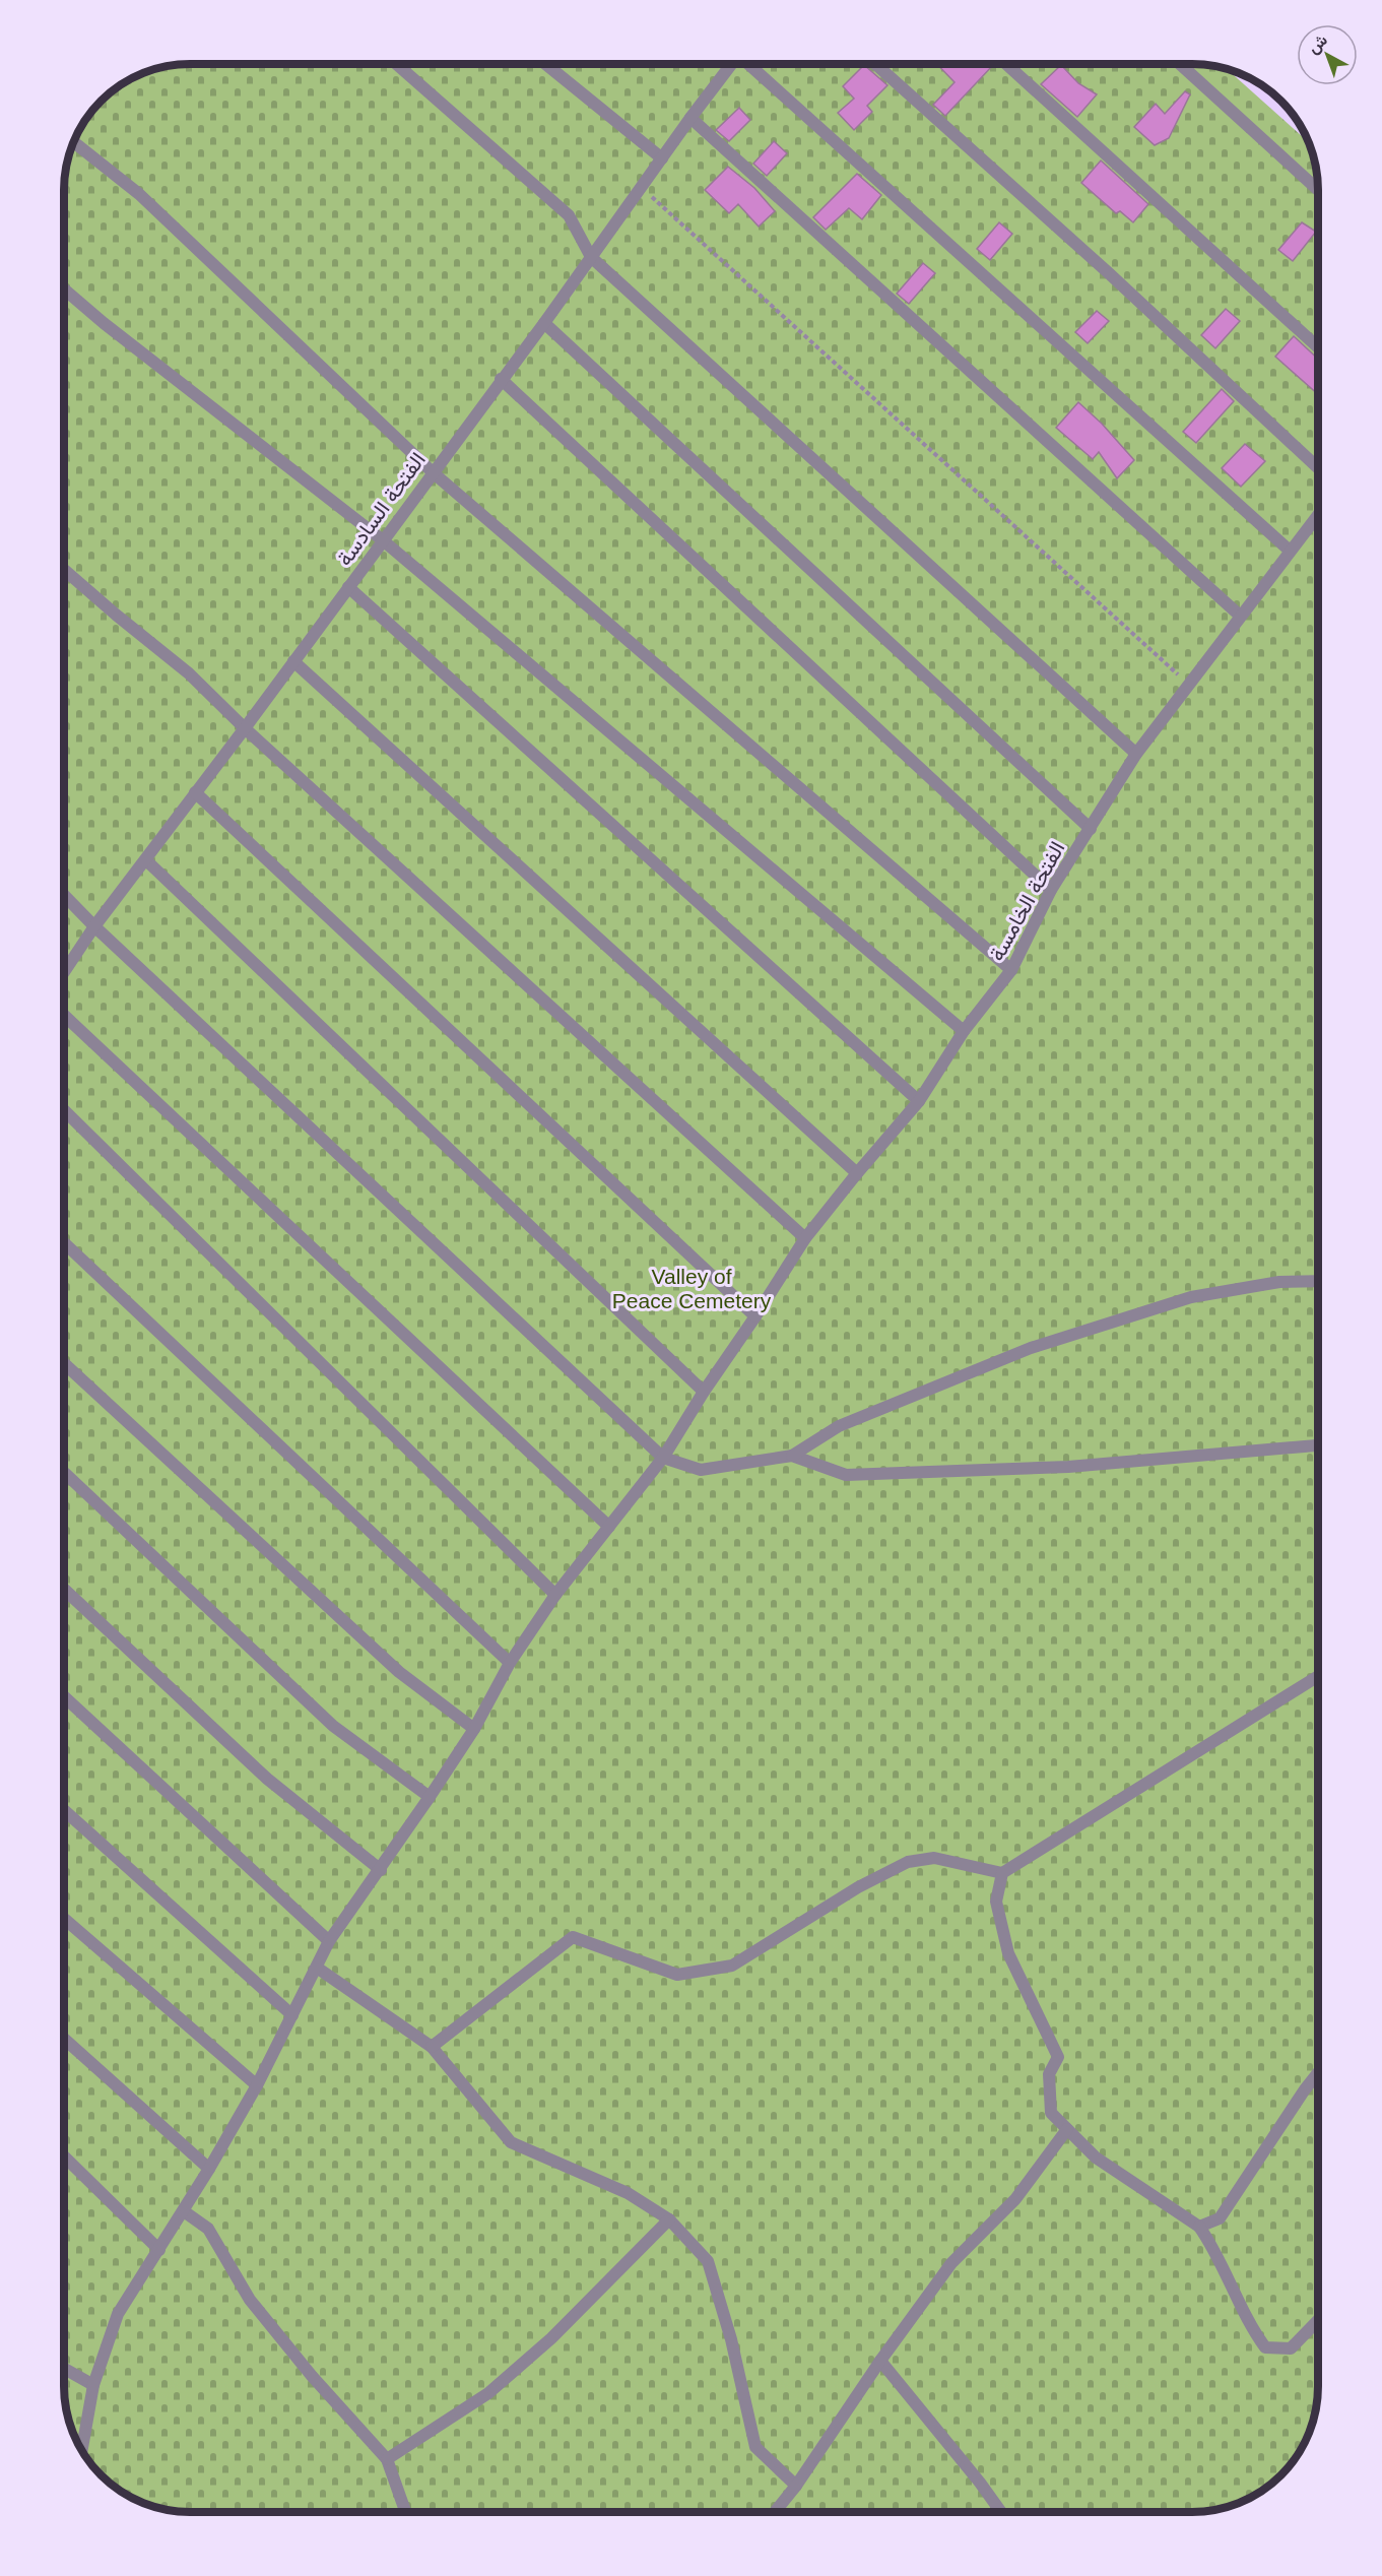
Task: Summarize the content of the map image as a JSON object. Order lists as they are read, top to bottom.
{
  "streets": {
    "street": ["الفتحة السادسة", "الفتحة الخامسة"]
  },
  "parks": ["Valley of Peace Cemetery"],
  "north": "top left"
}
